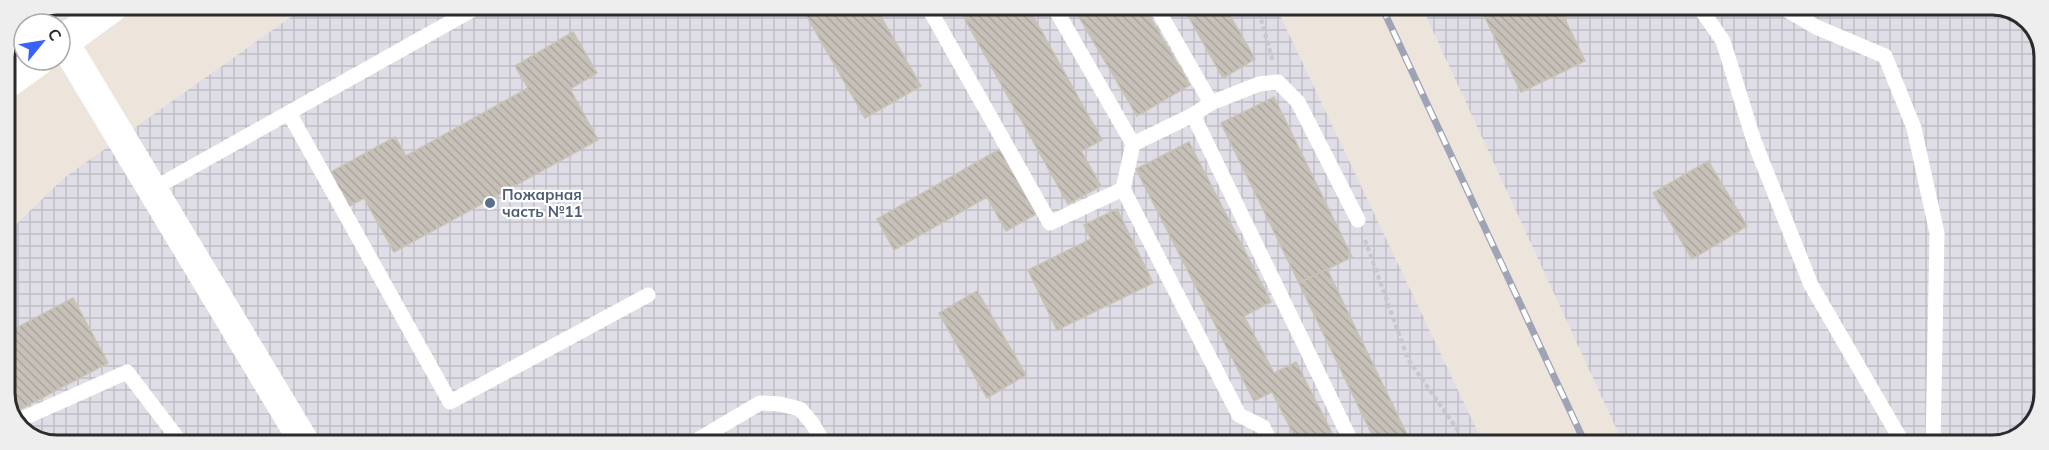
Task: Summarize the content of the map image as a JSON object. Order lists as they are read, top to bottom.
{
  "places": ["Пожарная часть №11"],
  "north": "top right"
}
